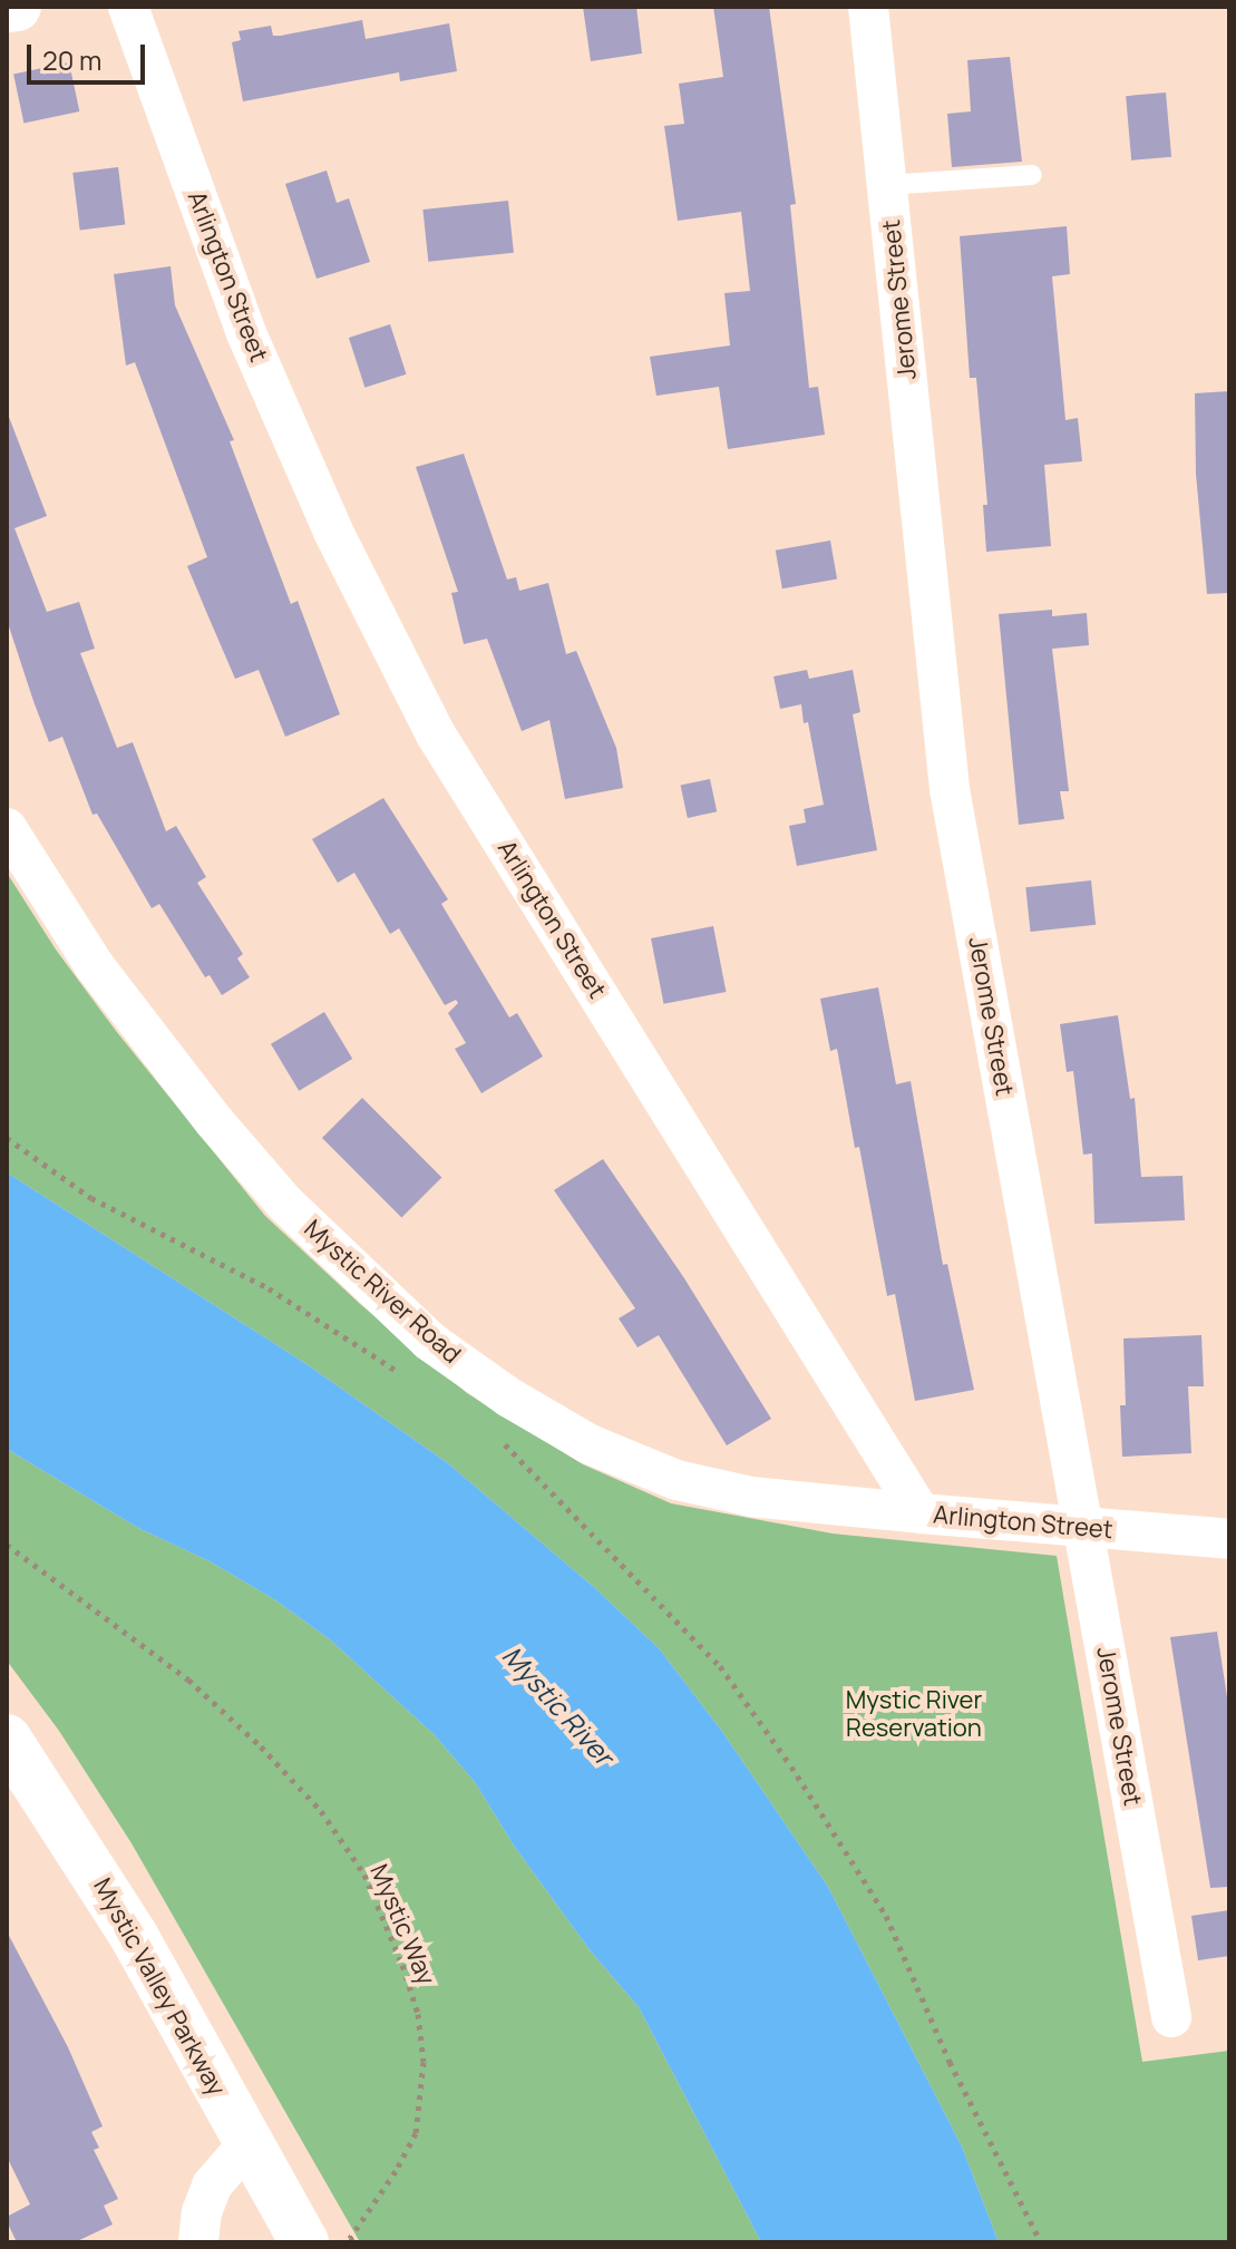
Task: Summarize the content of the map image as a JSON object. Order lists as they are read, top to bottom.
{
  "streets": {
    "main road": ["Mystic Valley Parkway"],
    "street": ["Arlington Street", "Jerome Street", "Mystic River Road"],
    "path": ["Mystic Way"]
  },
  "crossings": [
    ["Arlington Street", "Jerome Street"],
    ["Arlington Street", "Mystic River Road"]
  ],
  "water": ["Mystic River"],
  "parks": ["Mystic River Reservation"],
  "scale_bar": "20 m"
}
